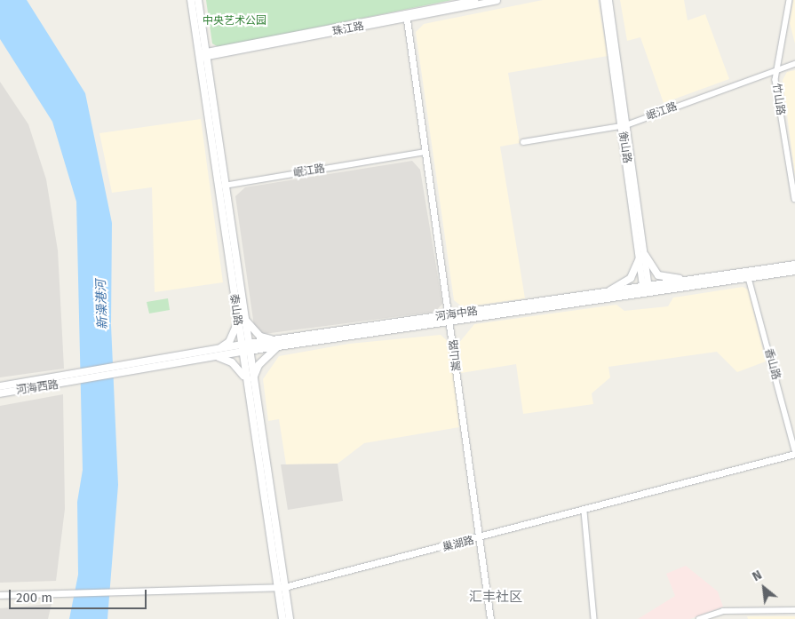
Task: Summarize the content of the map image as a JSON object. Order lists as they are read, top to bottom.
{
  "streets": {
    "main road": ["泰山路", "河海中路", "河海西路"],
    "street": [
      "珠江路",
      "竹山路",
      "岷江路",
      "衡山路",
      "嵩山路",
      "香山路",
      "巢湖路"
    ]
  },
  "crossings": [
    ["珠江路", "泰山路"],
    ["珠江路", "嵩山路"],
    ["竹山路", "岷江路"],
    ["岷江路", "衡山路"],
    ["岷江路", "泰山路"],
    ["岷江路", "嵩山路"],
    ["衡山路", "河海中路"],
    ["泰山路", "河海中路"],
    ["泰山路", "巢湖路"],
    ["河海中路", "嵩山路"],
    ["河海中路", "香山路"],
    ["河海中路", "河海西路"],
    ["嵩山路", "巢湖路"]
  ],
  "districts": ["汇丰社区"],
  "water": ["新澡港河"],
  "parks": ["中央艺术公园"],
  "scale_bar": "200 m",
  "north": "top left"
}
